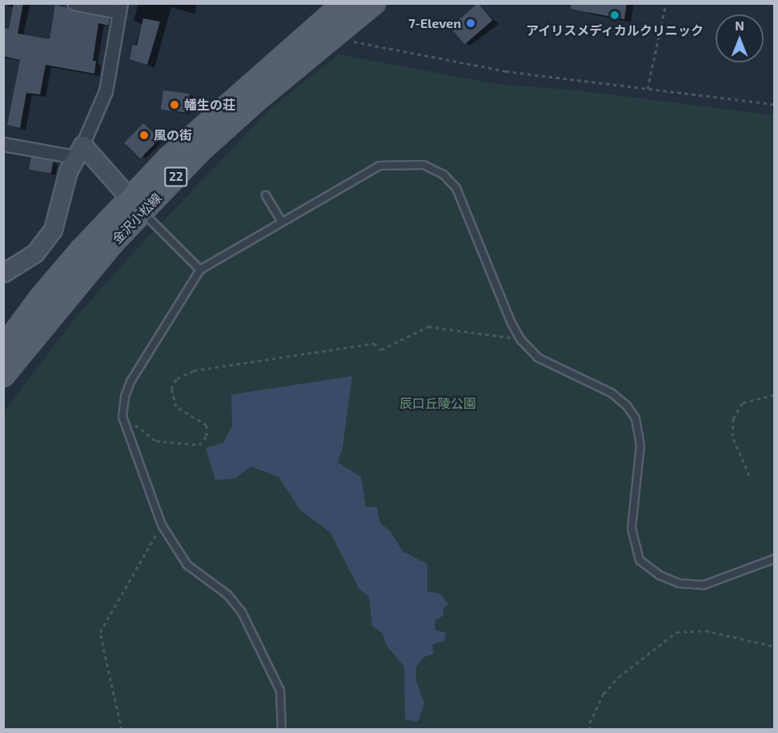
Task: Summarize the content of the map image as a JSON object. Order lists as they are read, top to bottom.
{
  "streets": {
    "main road": ["22", "金沢小松線"]
  },
  "parks": ["辰口丘陵公園"],
  "places": [
    "アイリスメディカルクリニック",
    "7-Eleven",
    "幡生の荘",
    "風の街"
  ],
  "north": "top"
}
